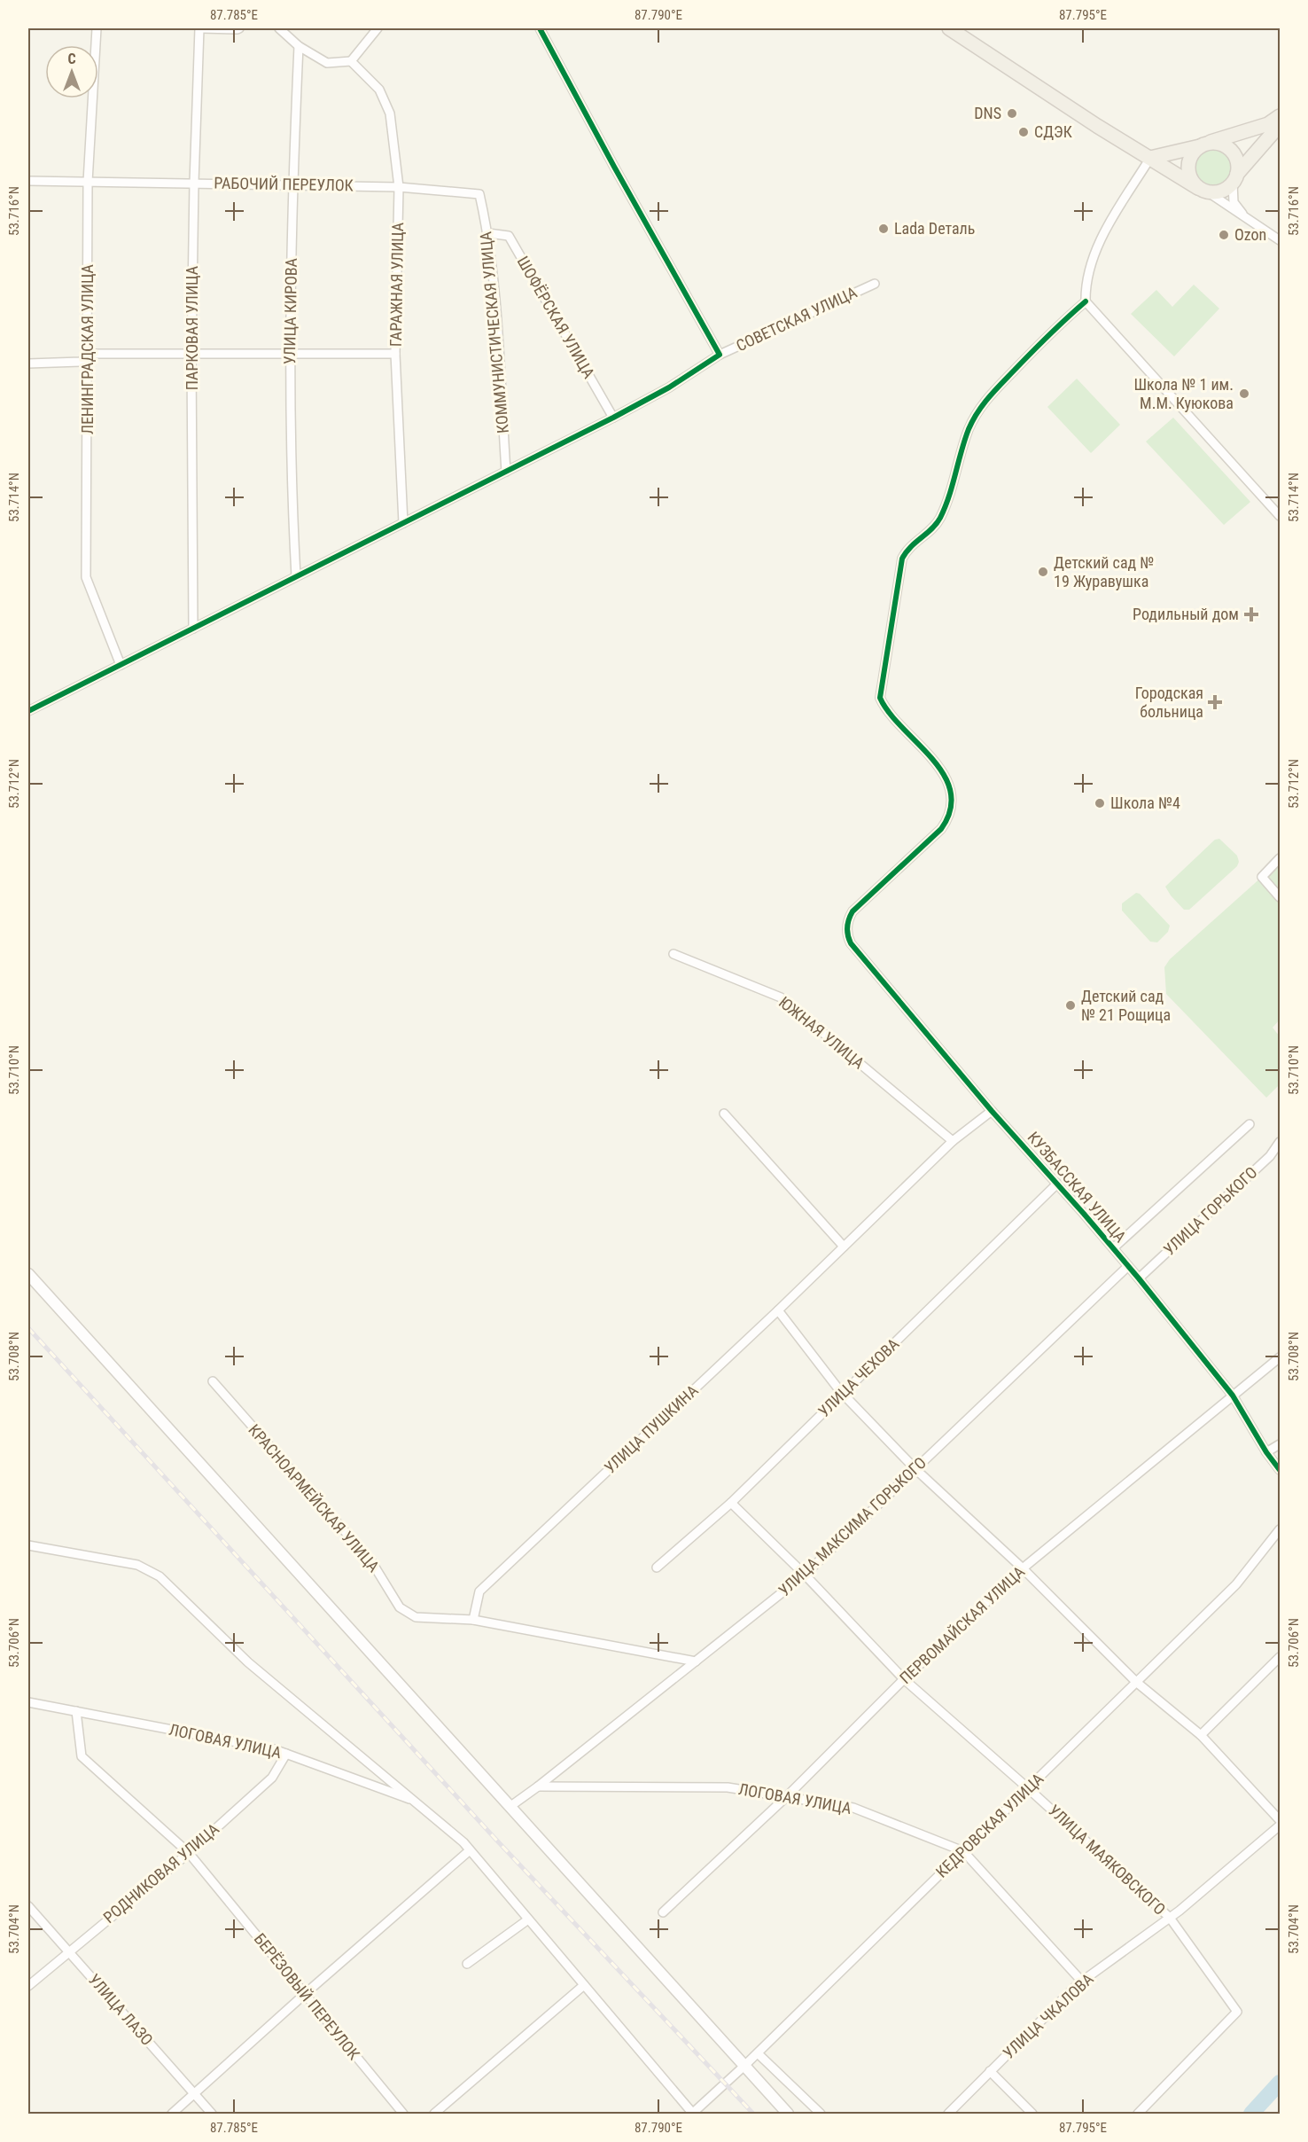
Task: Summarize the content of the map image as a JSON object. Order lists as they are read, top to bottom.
{
  "streets": {
    "street": [
      "РАБОЧИЙ ПЕРЕУЛОК",
      "ГАРАЖНАЯ УЛИЦА",
      "УЛИЦА КИРОВА",
      "ШОФЁРСКАЯ УЛИЦА",
      "СОВЕТСКАЯ УЛИЦА",
      "ПАРКОВАЯ УЛИЦА",
      "КОММУНИСТИЧЕСКАЯ УЛИЦА",
      "ЛЕНИНГРАДСКАЯ УЛИЦА",
      "ЮЖНАЯ УЛИЦА",
      "КУЗБАССКАЯ УЛИЦА",
      "УЛИЦА ГОРЬКОГО",
      "УЛИЦА ЧЕХОВА",
      "УЛИЦА ПУШКИНА",
      "КРАСНОАРМЕЙСКАЯ УЛИЦА",
      "УЛИЦА МАКСИМА ГОРЬКОГО",
      "ПЕРВОМАЙСКАЯ УЛИЦА",
      "ЛОГОВАЯ УЛИЦА",
      "КЕДРОВСКАЯ УЛИЦА",
      "УЛИЦА МАЯКОВСКОГО",
      "РОДНИКОВАЯ УЛИЦА",
      "БЕРЁЗОВЫЙ ПЕРЕУЛОК",
      "УЛИЦА ЛАЗО",
      "УЛИЦА ЧКАЛОВА"
    ]
  },
  "crossings": [
    ["РАБОЧИЙ ПЕРЕУЛОК", "ГАРАЖНАЯ УЛИЦА"],
    ["РАБОЧИЙ ПЕРЕУЛОК", "УЛИЦА КИРОВА"],
    ["РАБОЧИЙ ПЕРЕУЛОК", "ПАРКОВАЯ УЛИЦА"],
    ["РАБОЧИЙ ПЕРЕУЛОК", "КОММУНИСТИЧЕСКАЯ УЛИЦА"],
    ["РАБОЧИЙ ПЕРЕУЛОК", "ЛЕНИНГРАДСКАЯ УЛИЦА"],
    ["ГАРАЖНАЯ УЛИЦА", "СОВЕТСКАЯ УЛИЦА"],
    ["УЛИЦА КИРОВА", "СОВЕТСКАЯ УЛИЦА"],
    ["ШОФЁРСКАЯ УЛИЦА", "СОВЕТСКАЯ УЛИЦА"],
    ["ШОФЁРСКАЯ УЛИЦА", "КОММУНИСТИЧЕСКАЯ УЛИЦА"],
    ["СОВЕТСКАЯ УЛИЦА", "ПАРКОВАЯ УЛИЦА"],
    ["СОВЕТСКАЯ УЛИЦА", "КОММУНИСТИЧЕСКАЯ УЛИЦА"],
    ["СОВЕТСКАЯ УЛИЦА", "ЛЕНИНГРАДСКАЯ УЛИЦА"],
    ["ЮЖНАЯ УЛИЦА", "УЛИЦА ПУШКИНА"],
    ["КУЗБАССКАЯ УЛИЦА", "УЛИЦА ГОРЬКОГО"],
    ["КУЗБАССКАЯ УЛИЦА", "УЛИЦА ЧЕХОВА"],
    ["КУЗБАССКАЯ УЛИЦА", "УЛИЦА ПУШКИНА"],
    ["КУЗБАССКАЯ УЛИЦА", "УЛИЦА МАКСИМА ГОРЬКОГО"],
    ["КУЗБАССКАЯ УЛИЦА", "ПЕРВОМАЙСКАЯ УЛИЦА"],
    ["УЛИЦА ЧЕХОВА", "УЛИЦА МАЯКОВСКОГО"],
    ["УЛИЦА ПУШКИНА", "КРАСНОАРМЕЙСКАЯ УЛИЦА"],
    ["КРАСНОАРМЕЙСКАЯ УЛИЦА", "УЛИЦА МАКСИМА ГОРЬКОГО"],
    ["УЛИЦА МАКСИМА ГОРЬКОГО", "ЛОГОВАЯ УЛИЦА"],
    ["УЛИЦА МАКСИМА ГОРЬКОГО", "УЛИЦА МАЯКОВСКОГО"],
    ["ПЕРВОМАЙСКАЯ УЛИЦА", "ЛОГОВАЯ УЛИЦА"],
    ["ПЕРВОМАЙСКАЯ УЛИЦА", "УЛИЦА МАЯКОВСКОГО"],
    ["ЛОГОВАЯ УЛИЦА", "КЕДРОВСКАЯ УЛИЦА"],
    ["ЛОГОВАЯ УЛИЦА", "РОДНИКОВАЯ УЛИЦА"],
    ["ЛОГОВАЯ УЛИЦА", "БЕРЁЗОВЫЙ ПЕРЕУЛОК"],
    ["ЛОГОВАЯ УЛИЦА", "УЛИЦА ЧКАЛОВА"],
    ["КЕДРОВСКАЯ УЛИЦА", "УЛИЦА МАЯКОВСКОГО"],
    ["УЛИЦА МАЯКОВСКОГО", "УЛИЦА ЧКАЛОВА"],
    ["РОДНИКОВАЯ УЛИЦА", "БЕРЁЗОВЫЙ ПЕРЕУЛОК"],
    ["РОДНИКОВАЯ УЛИЦА", "УЛИЦА ЛАЗО"]
  ],
  "places": {
    "other": [
      "DNS",
      "СДЭК",
      "Lada Dеталь",
      "Ozon",
      "Школа № 1 им. М.М. Куюкова",
      "Детский сад № 19 Журавушка",
      "Школа №4",
      "Детский сад № 21 Рощица"
    ],
    "health": ["Родильный дом", "Городская больница"]
  },
  "north": "top",
  "coordinates": [
    "87.785°E",
    "87.790°E",
    "87.795°E",
    "53.716°N",
    "53.714°N",
    "53.712°N",
    "53.710°N",
    "53.708°N",
    "53.706°N",
    "53.704°N"
  ]
}
